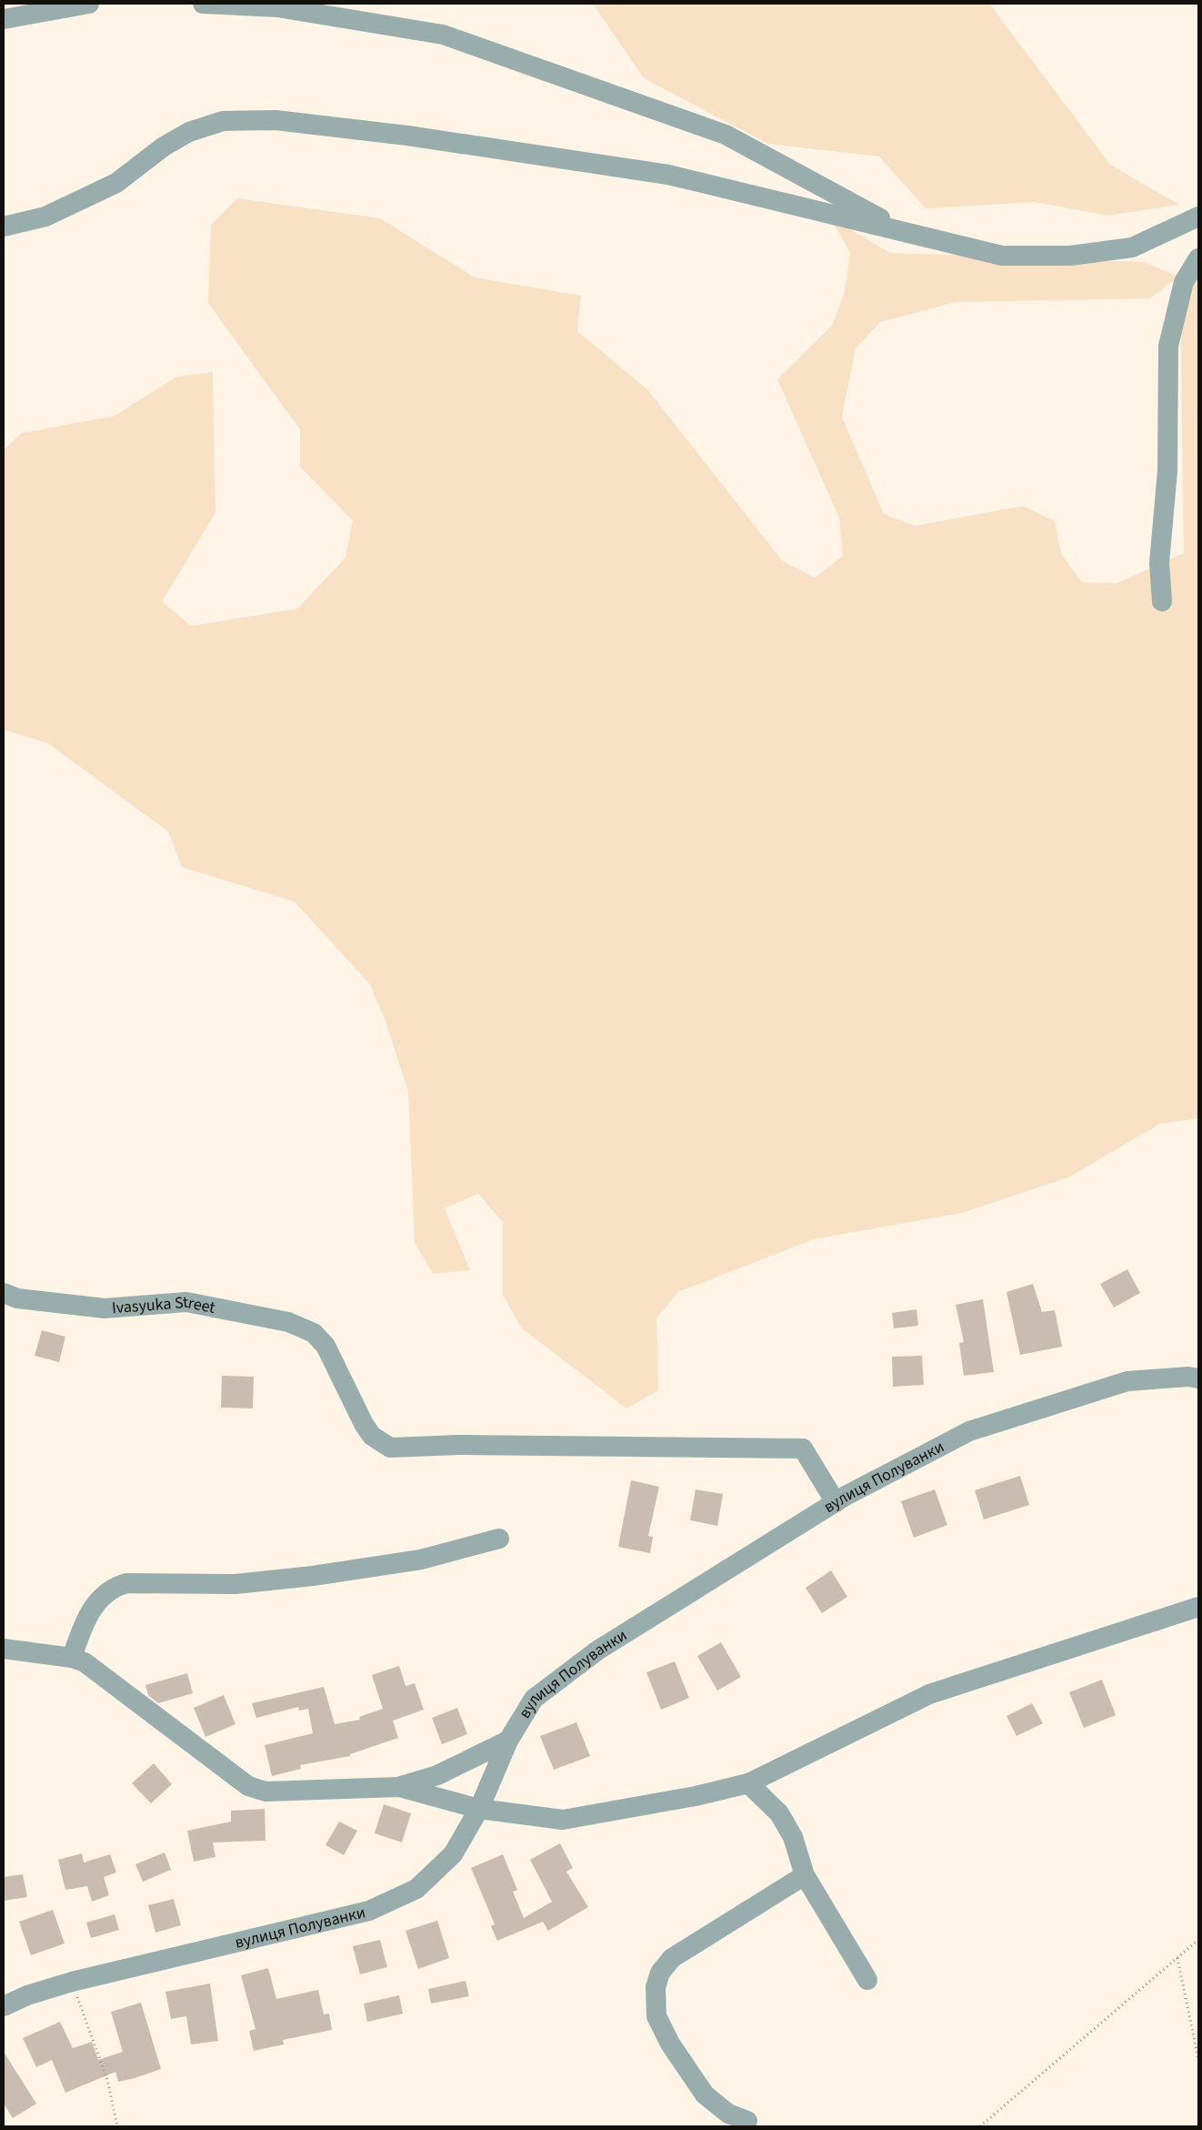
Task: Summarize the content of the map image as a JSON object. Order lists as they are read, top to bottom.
{
  "streets": {
    "street": ["Ivasyuka Street", "вулиця Полуванки"]
  },
  "crossings": [
    ["Ivasyuka Street", "вулиця Полуванки"]
  ]
}
